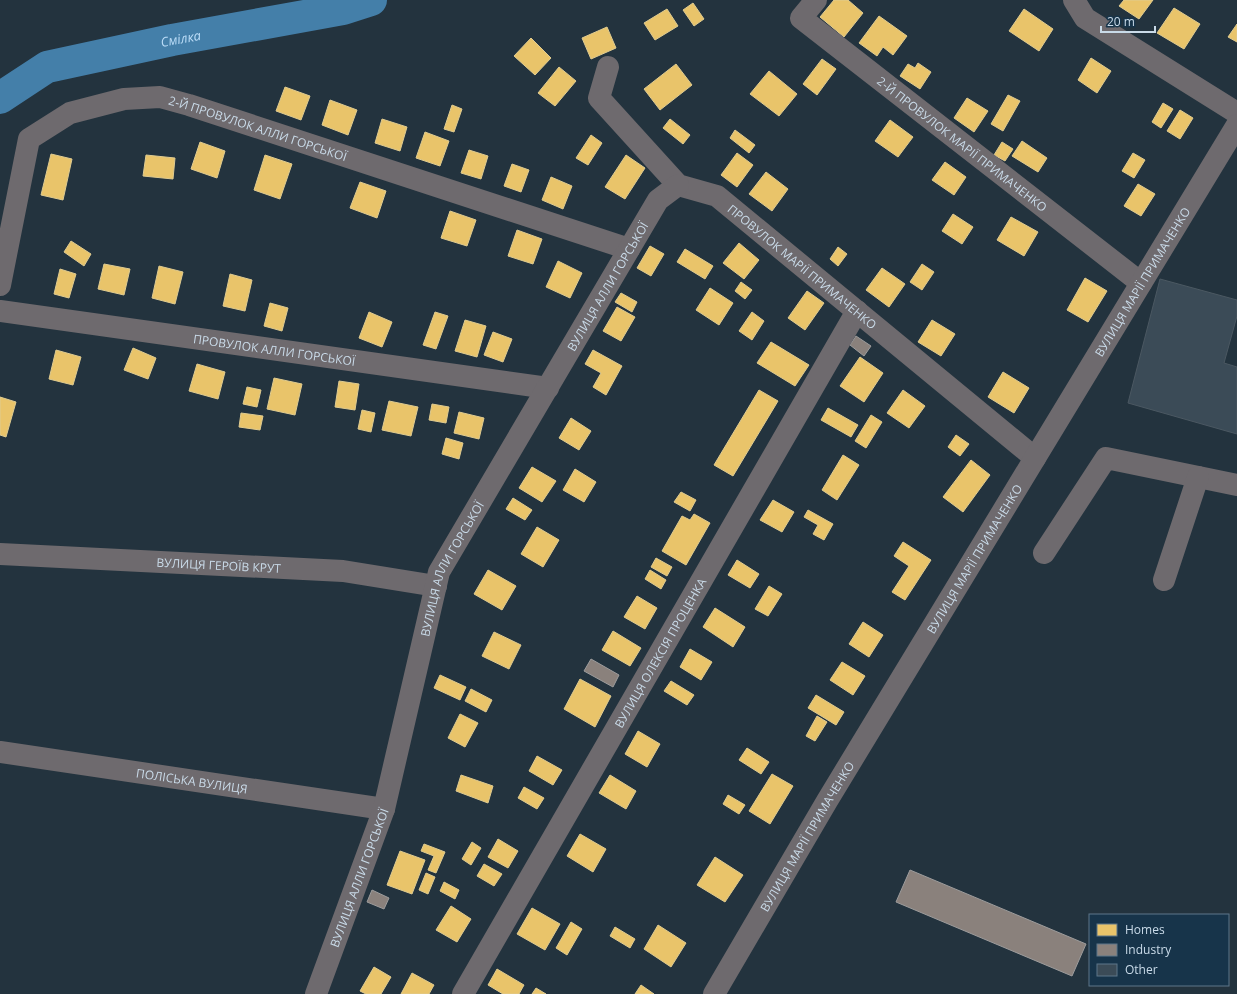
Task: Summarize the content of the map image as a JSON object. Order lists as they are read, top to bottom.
{
  "streets": {
    "street": [
      "2-Й ПРОВУЛОК АЛЛИ ГОРСЬКОЇ",
      "2-Й ПРОВУЛОК МАРІЇ ПРИМАЧЕНКО",
      "ПРОВУЛОК МАРІЇ ПРИМАЧЕНКО",
      "ВУЛИЦЯ МАРІЇ ПРИМАЧЕНКО",
      "ВУЛИЦЯ АЛЛИ ГОРСЬКОЇ",
      "ПРОВУЛОК АЛЛИ ГОРСЬКОЇ",
      "ВУЛИЦЯ ГЕРОЇВ КРУТ",
      "ВУЛИЦЯ ОЛЕКСІЯ ПРОЦЕНКА",
      "ПОЛІСЬКА ВУЛИЦЯ"
    ]
  },
  "crossings": [
    ["2-Й ПРОВУЛОК АЛЛИ ГОРСЬКОЇ", "ВУЛИЦЯ АЛЛИ ГОРСЬКОЇ"],
    ["2-Й ПРОВУЛОК МАРІЇ ПРИМАЧЕНКО", "ВУЛИЦЯ МАРІЇ ПРИМАЧЕНКО"],
    ["ПРОВУЛОК МАРІЇ ПРИМАЧЕНКО", "ВУЛИЦЯ МАРІЇ ПРИМАЧЕНКО"],
    ["ПРОВУЛОК МАРІЇ ПРИМАЧЕНКО", "ВУЛИЦЯ АЛЛИ ГОРСЬКОЇ"],
    ["ПРОВУЛОК МАРІЇ ПРИМАЧЕНКО", "ВУЛИЦЯ ОЛЕКСІЯ ПРОЦЕНКА"],
    ["ВУЛИЦЯ АЛЛИ ГОРСЬКОЇ", "ПРОВУЛОК АЛЛИ ГОРСЬКОЇ"],
    ["ВУЛИЦЯ АЛЛИ ГОРСЬКОЇ", "ВУЛИЦЯ ГЕРОЇВ КРУТ"],
    ["ВУЛИЦЯ АЛЛИ ГОРСЬКОЇ", "ПОЛІСЬКА ВУЛИЦЯ"]
  ],
  "water": ["Смілка"],
  "legend": ["Homes", "Industry", "Other"],
  "scale_bar": "20 m"
}
